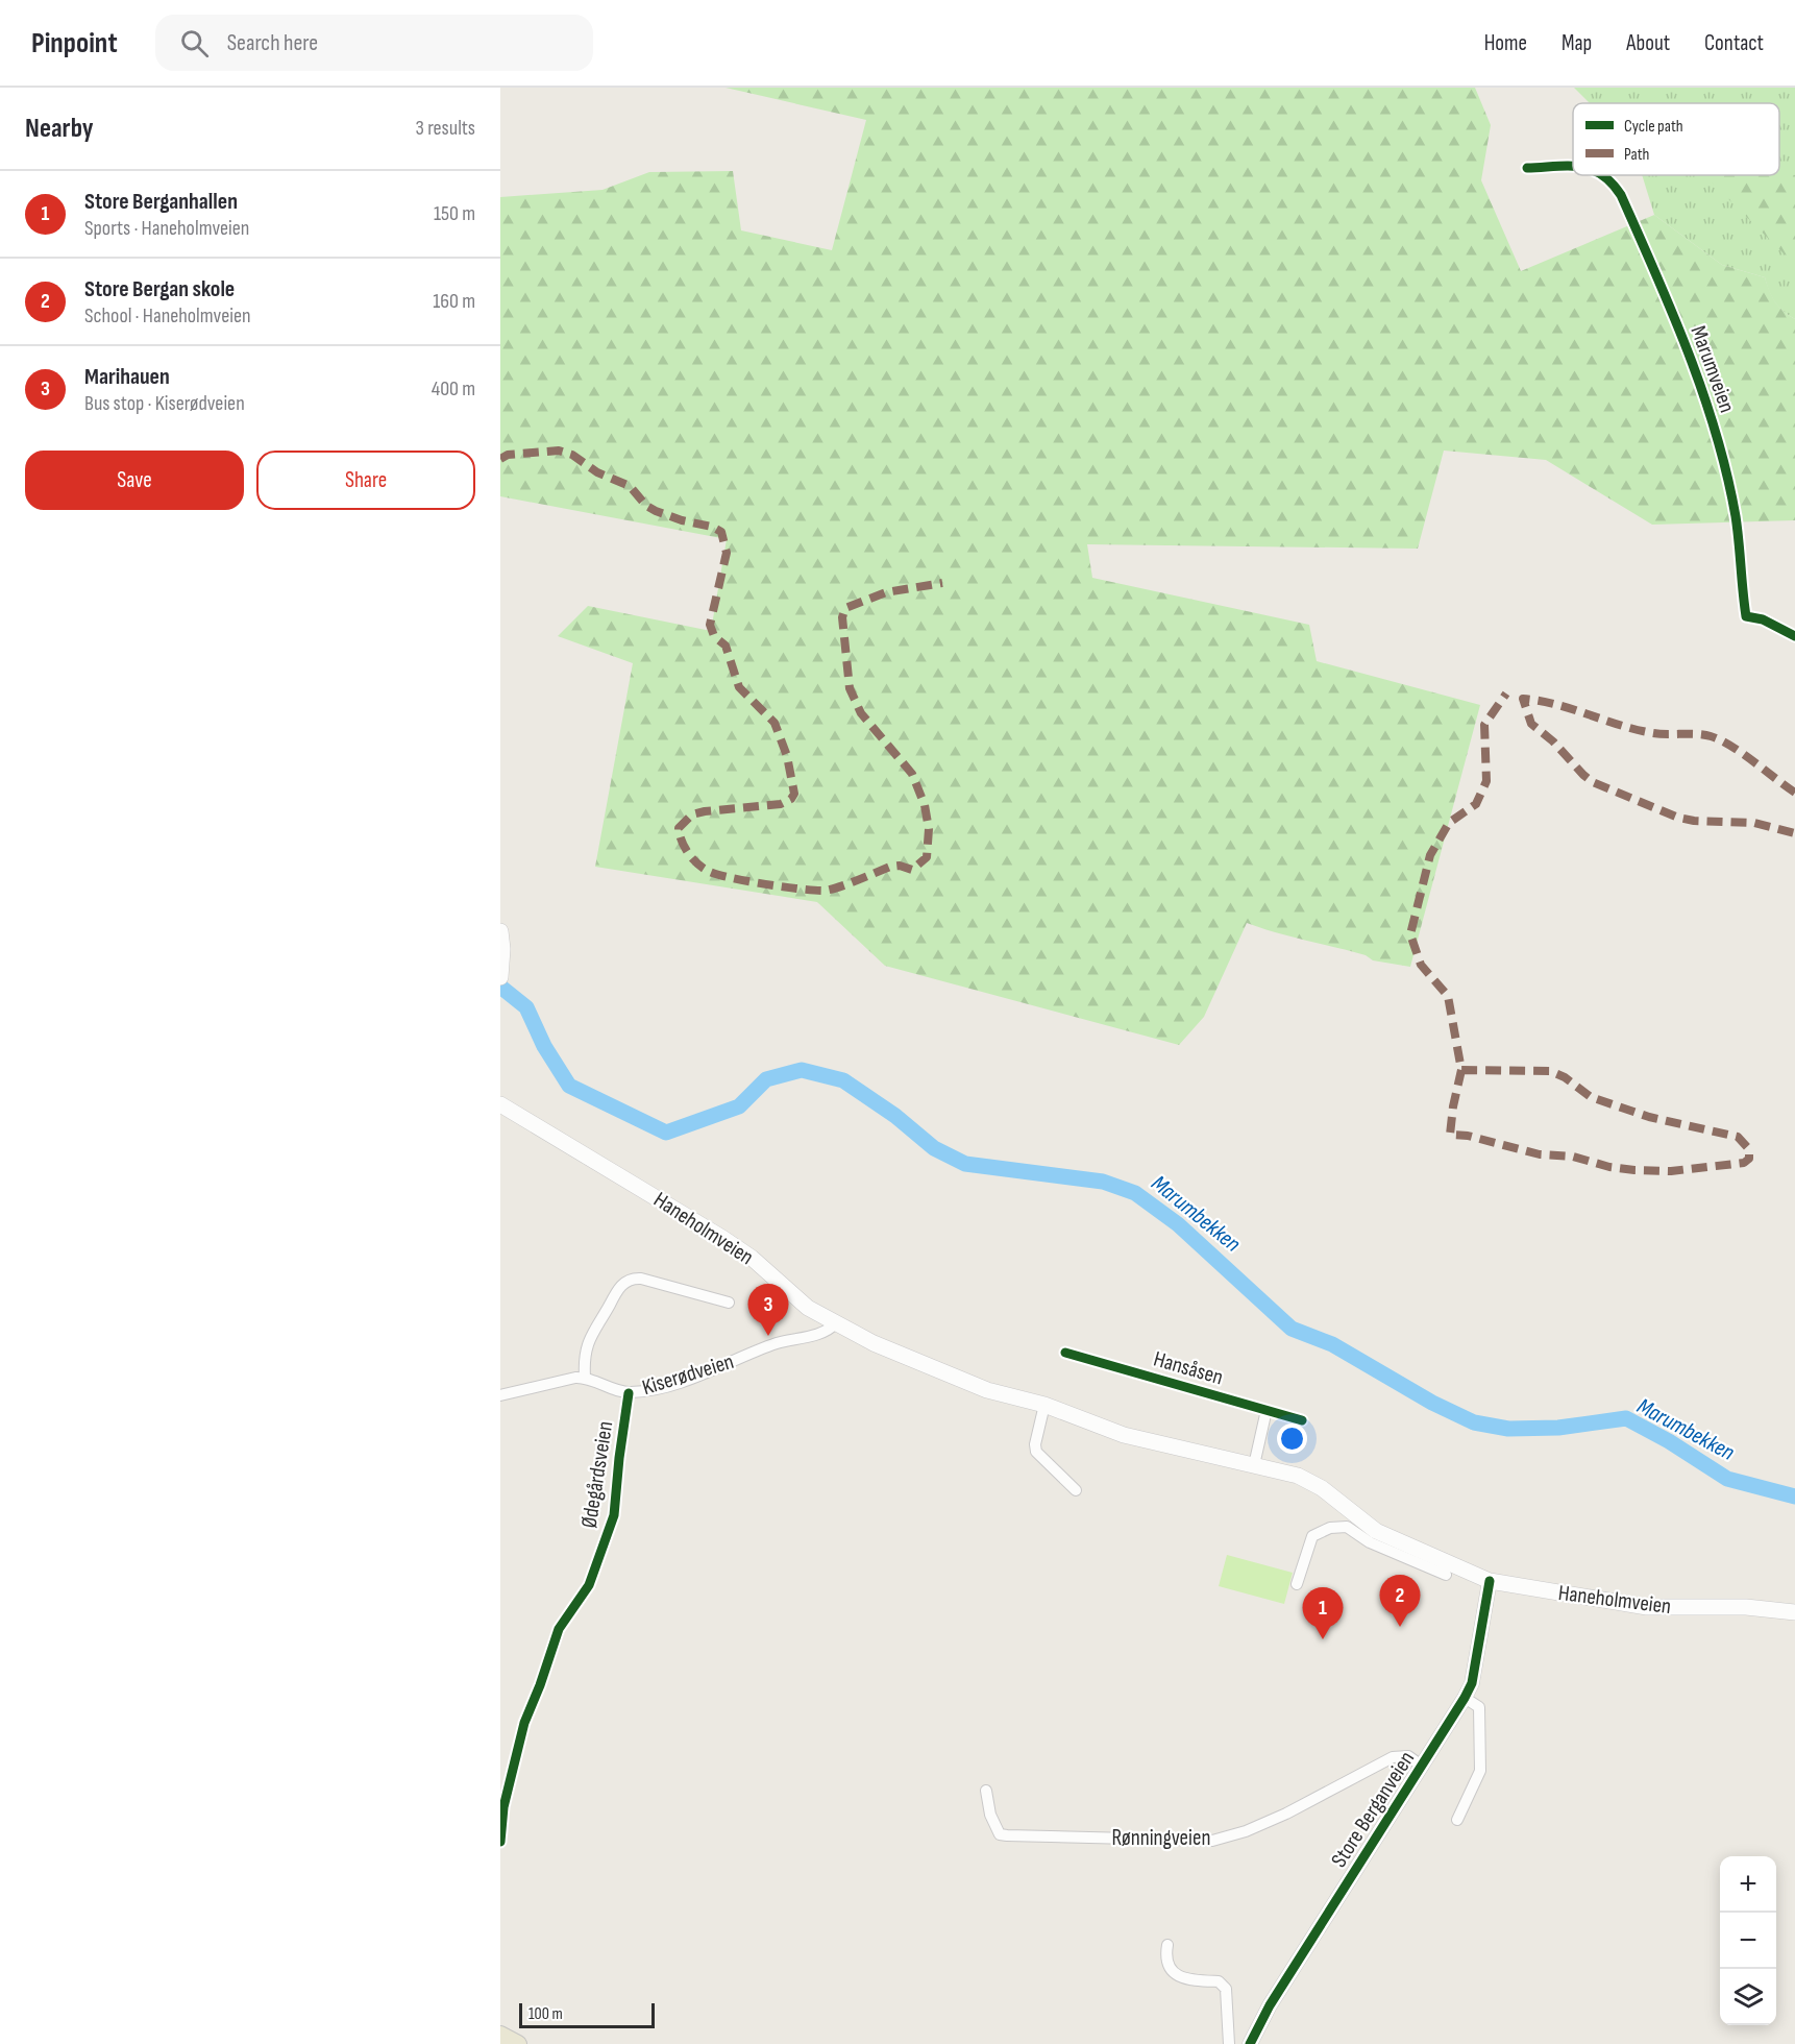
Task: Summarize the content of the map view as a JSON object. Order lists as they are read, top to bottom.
{
  "streets": {
    "main road": ["Haneholmveien"],
    "street": [
      "Marumveien",
      "Hansåsen",
      "Kiserødveien",
      "Ødegårdsveien",
      "Store Berganveien",
      "Rønningveien"
    ]
  },
  "crossings": [
    ["Haneholmveien", "Kiserødveien"],
    ["Haneholmveien", "Store Berganveien"],
    ["Kiserødveien", "Ødegårdsveien"],
    ["Store Berganveien", "Rønningveien"]
  ],
  "water": ["Marumbekken"],
  "legend": ["Cycle path", "Path"],
  "scale_bar": "100 m",
  "page": {
    "header": "Pinpoint",
    "search": "Search here",
    "nav": [
      "Home",
      "Map",
      "About",
      "Contact"
    ],
    "heading": ["Nearby", "3 results"],
    "list": [
      {
        "mark": "1",
        "name": "Store Berganhallen",
        "note": "Sports · Haneholmveien",
        "value": "150 m"
      },
      {
        "mark": "2",
        "name": "Store Bergan skole",
        "note": "School · Haneholmveien",
        "value": "160 m"
      },
      {
        "mark": "3",
        "name": "Marihauen",
        "note": "Bus stop · Kiserødveien",
        "value": "400 m"
      }
    ],
    "buttons": ["Save", "Share"],
    "pins": ["3", "2", "1"],
    "map_buttons": ["+", "−"],
    "scale": "100 m"
  }
}
